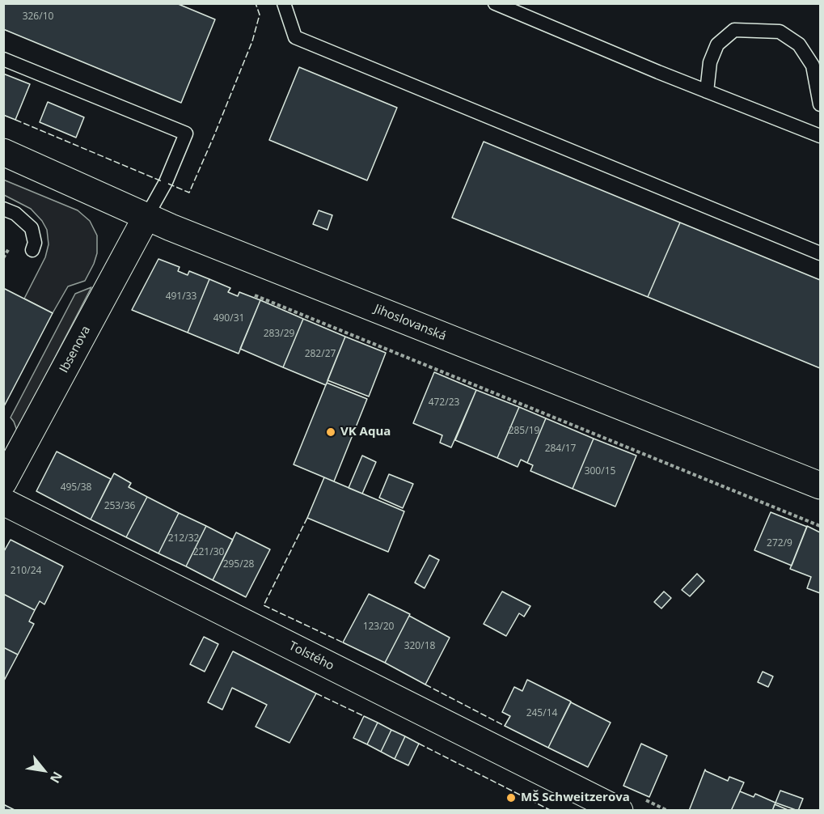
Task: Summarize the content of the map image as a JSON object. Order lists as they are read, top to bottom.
{
  "streets": {
    "street": ["Jihoslovanská", "Ibsenova", "Tolstého"]
  },
  "crossings": [
    ["Jihoslovanská", "Ibsenova"]
  ],
  "places": ["VK Aqua", "MŠ Schweitzerova"],
  "house_numbers": [
    "326/10",
    "491/33",
    "490/31",
    "283/29",
    "282/27",
    "472/23",
    "285/19",
    "284/17",
    "300/15",
    "495/38",
    "253/36",
    "212/32",
    "272/9",
    "221/30",
    "295/28",
    "210/24",
    "123/20",
    "320/18",
    "245/14"
  ],
  "north": "bottom right"
}
